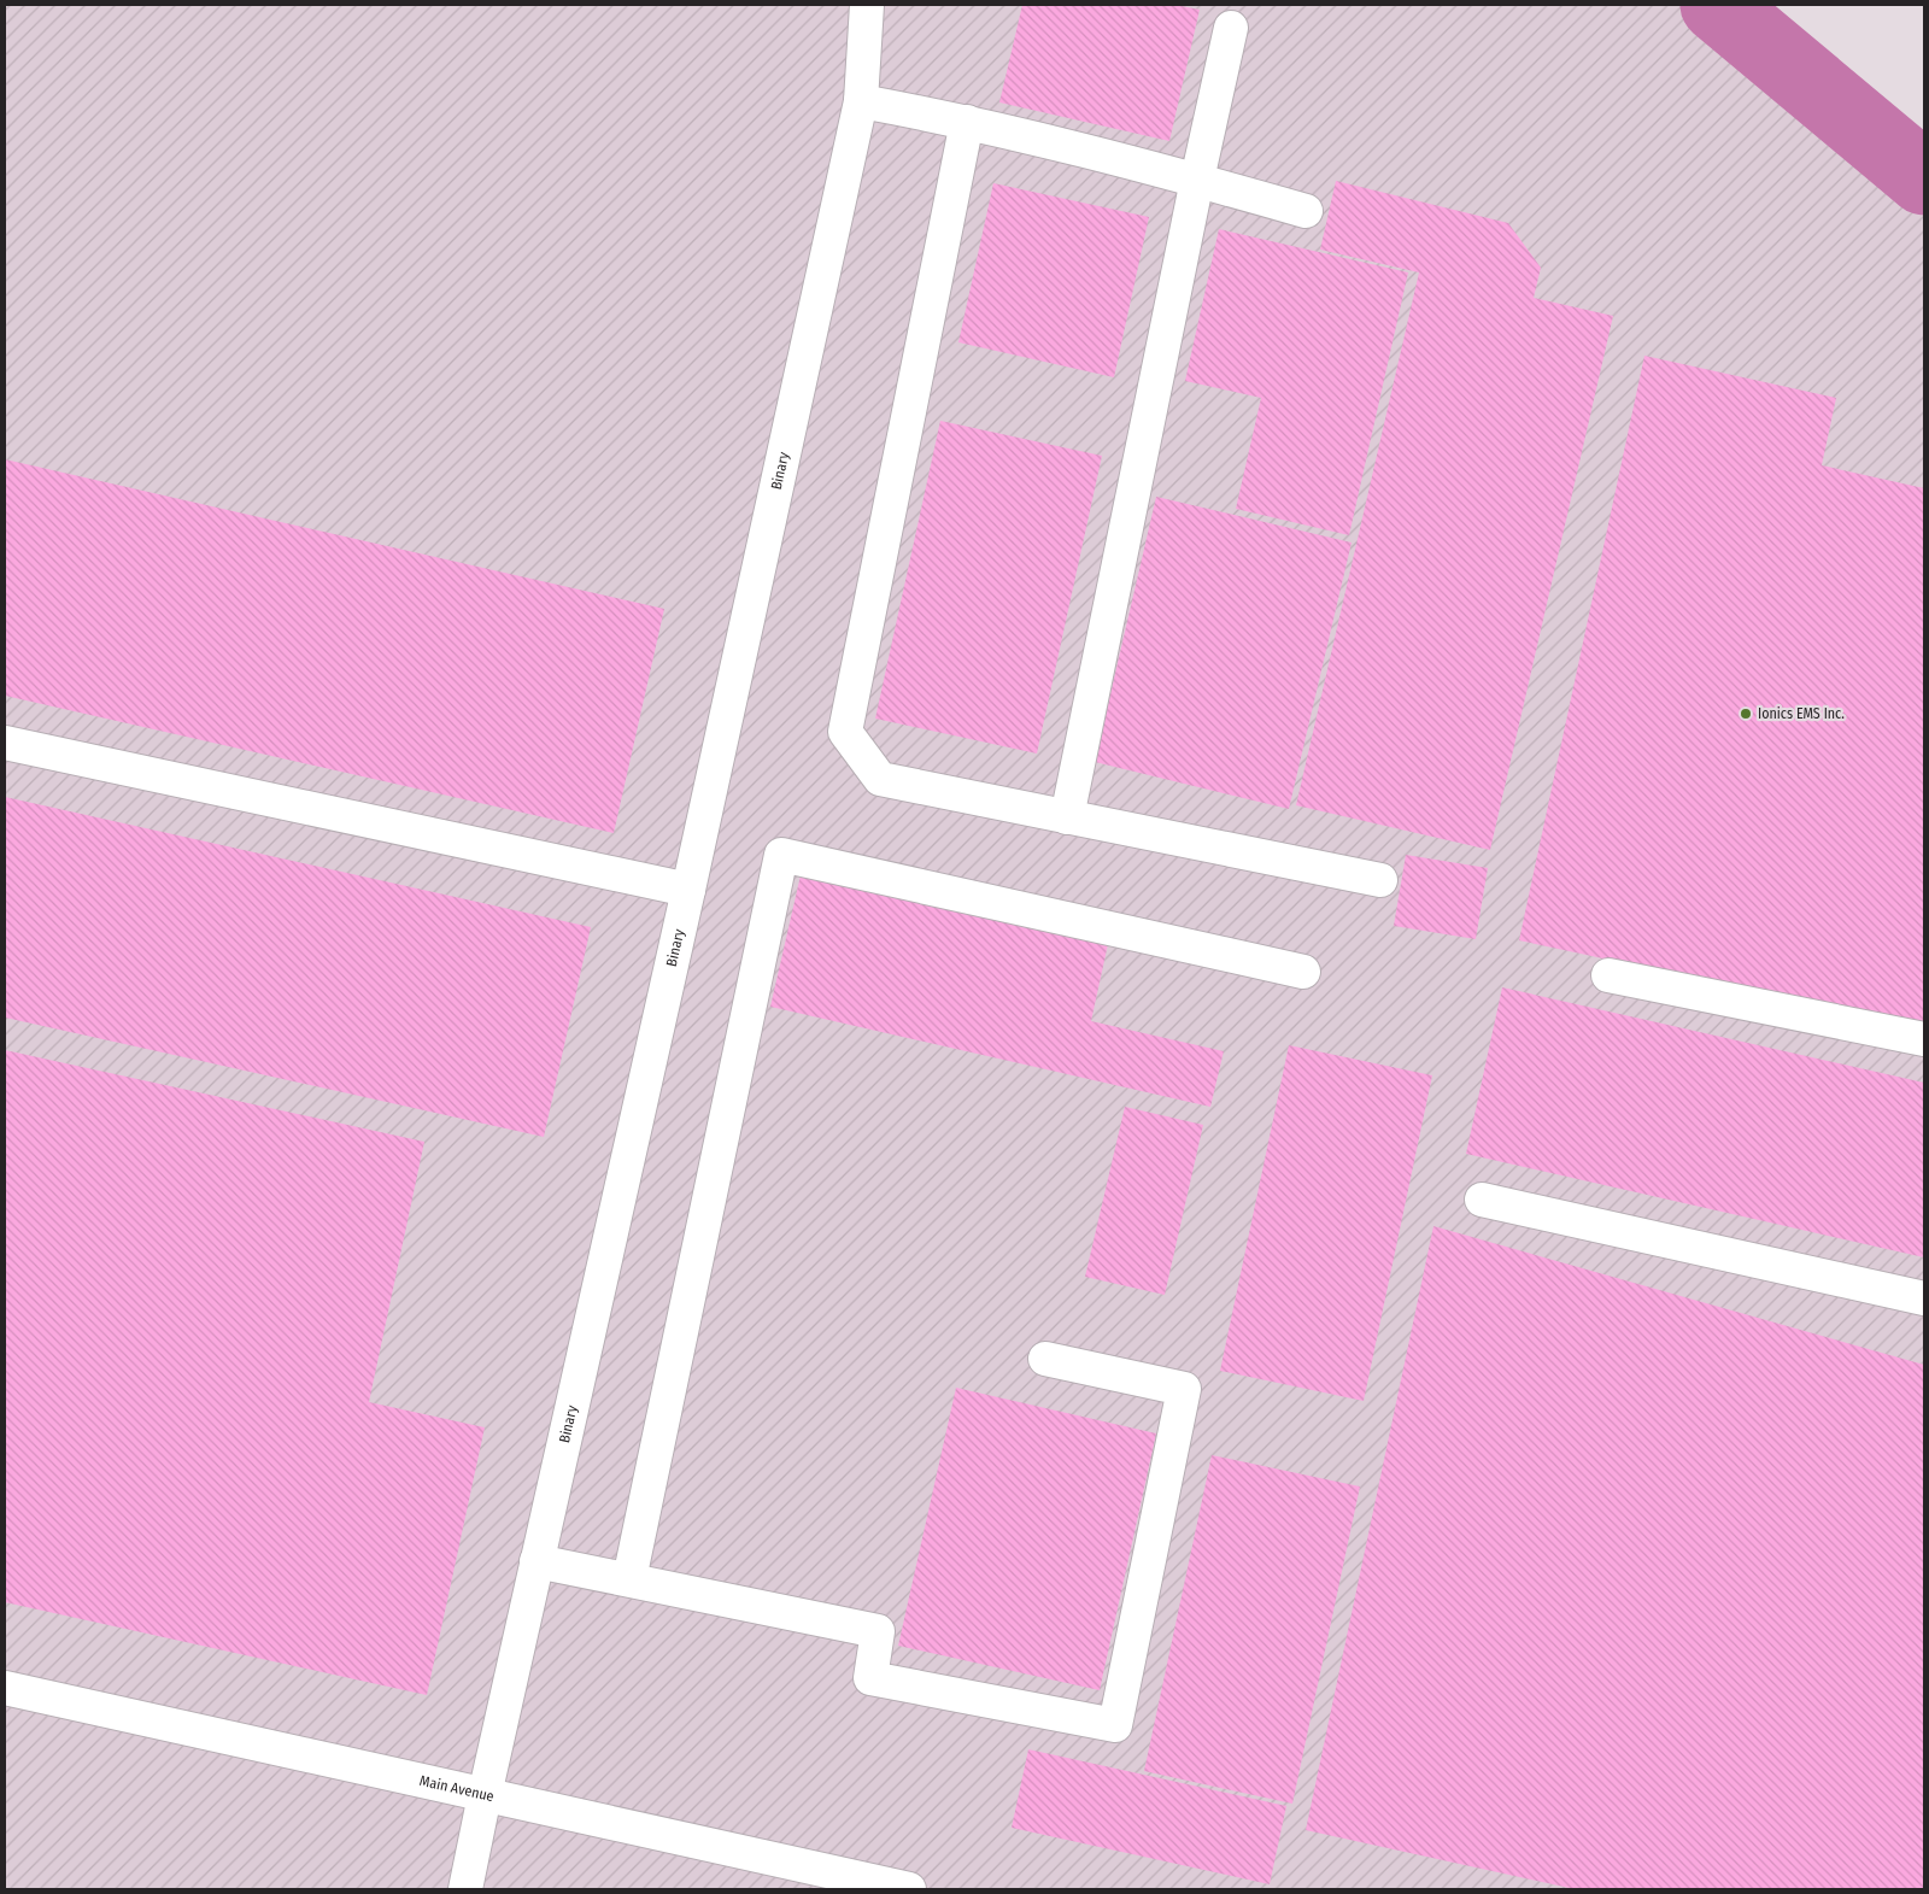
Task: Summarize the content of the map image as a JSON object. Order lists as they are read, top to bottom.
{
  "streets": {
    "street": ["Binary", "Main Avenue"]
  },
  "crossings": [
    ["Binary", "Main Avenue"]
  ],
  "places": ["Ionics EMS Inc."]
}
